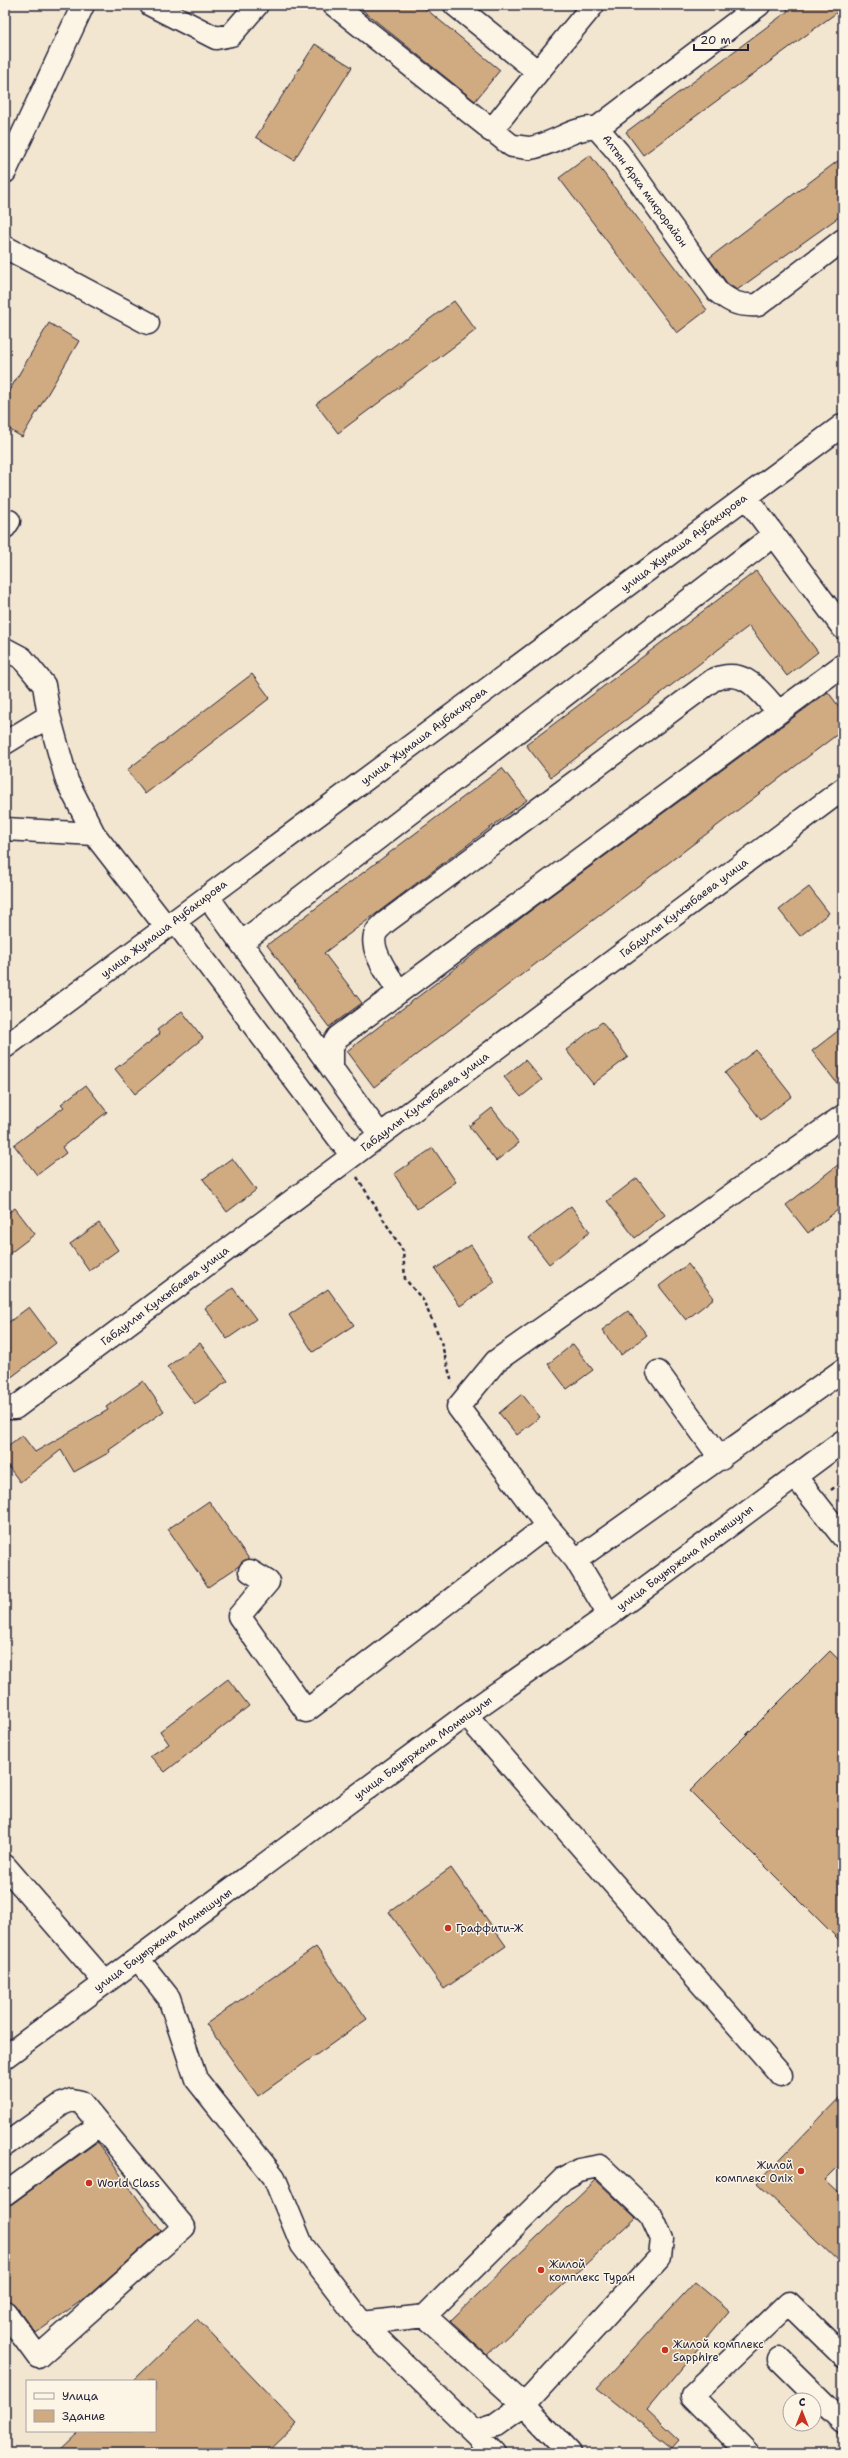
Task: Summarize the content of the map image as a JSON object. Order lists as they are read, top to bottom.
{
  "streets": {
    "street": [
      "Алтын Арка микрорайон",
      "улица Жумаша Аубакирова",
      "Габдуллы Кулкыбаева улица",
      "улица Бауыржана Момышулы"
    ]
  },
  "places": [
    "Граффити-Ж",
    "Жилой комплекс Onix",
    "World Class",
    "Жилой комплекс Туран",
    "Жилой комплекс Sapphire"
  ],
  "legend": ["Улица", "Здание"],
  "scale_bar": "20 m",
  "north": "top"
}
